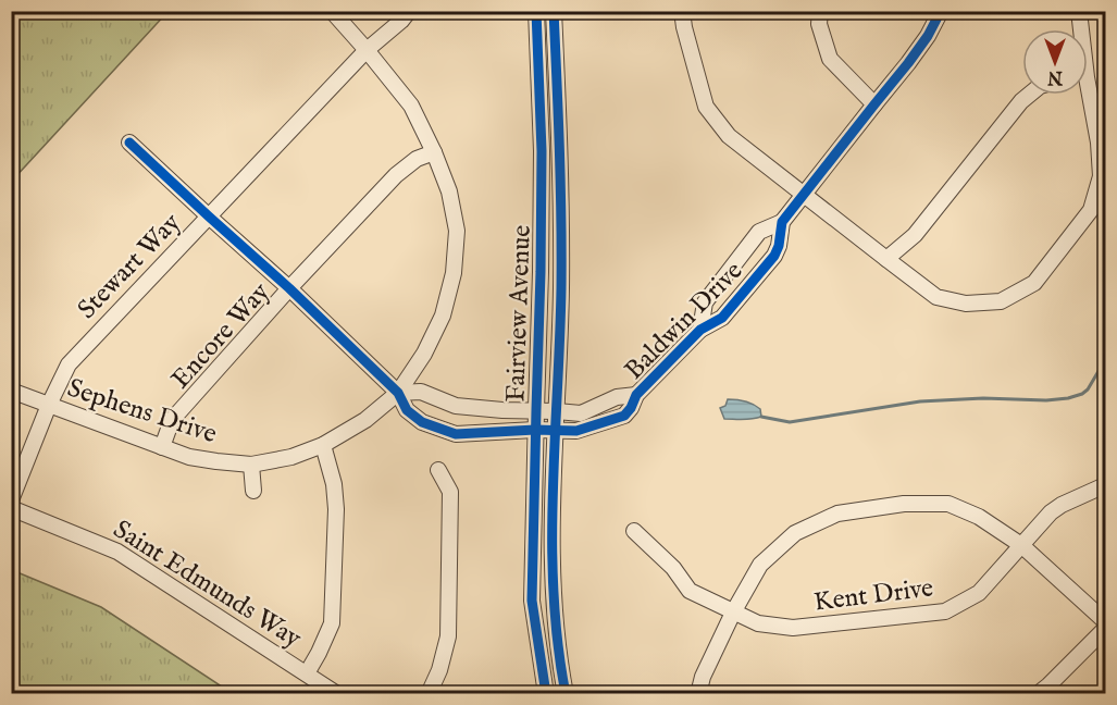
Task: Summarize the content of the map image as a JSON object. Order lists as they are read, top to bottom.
{
  "streets": {
    "street": [
      "Stewart Way",
      "Fairview Avenue",
      "Baldwin Drive",
      "Encore Way",
      "Sephens Drive",
      "Saint Edmunds Way",
      "Kent Drive"
    ]
  },
  "crossings": [
    ["Stewart Way", "Baldwin Drive"],
    ["Stewart Way", "Sephens Drive"],
    ["Fairview Avenue", "Baldwin Drive"],
    ["Baldwin Drive", "Encore Way"],
    ["Baldwin Drive", "Sephens Drive"],
    ["Encore Way", "Sephens Drive"]
  ],
  "north": "bottom"
}
